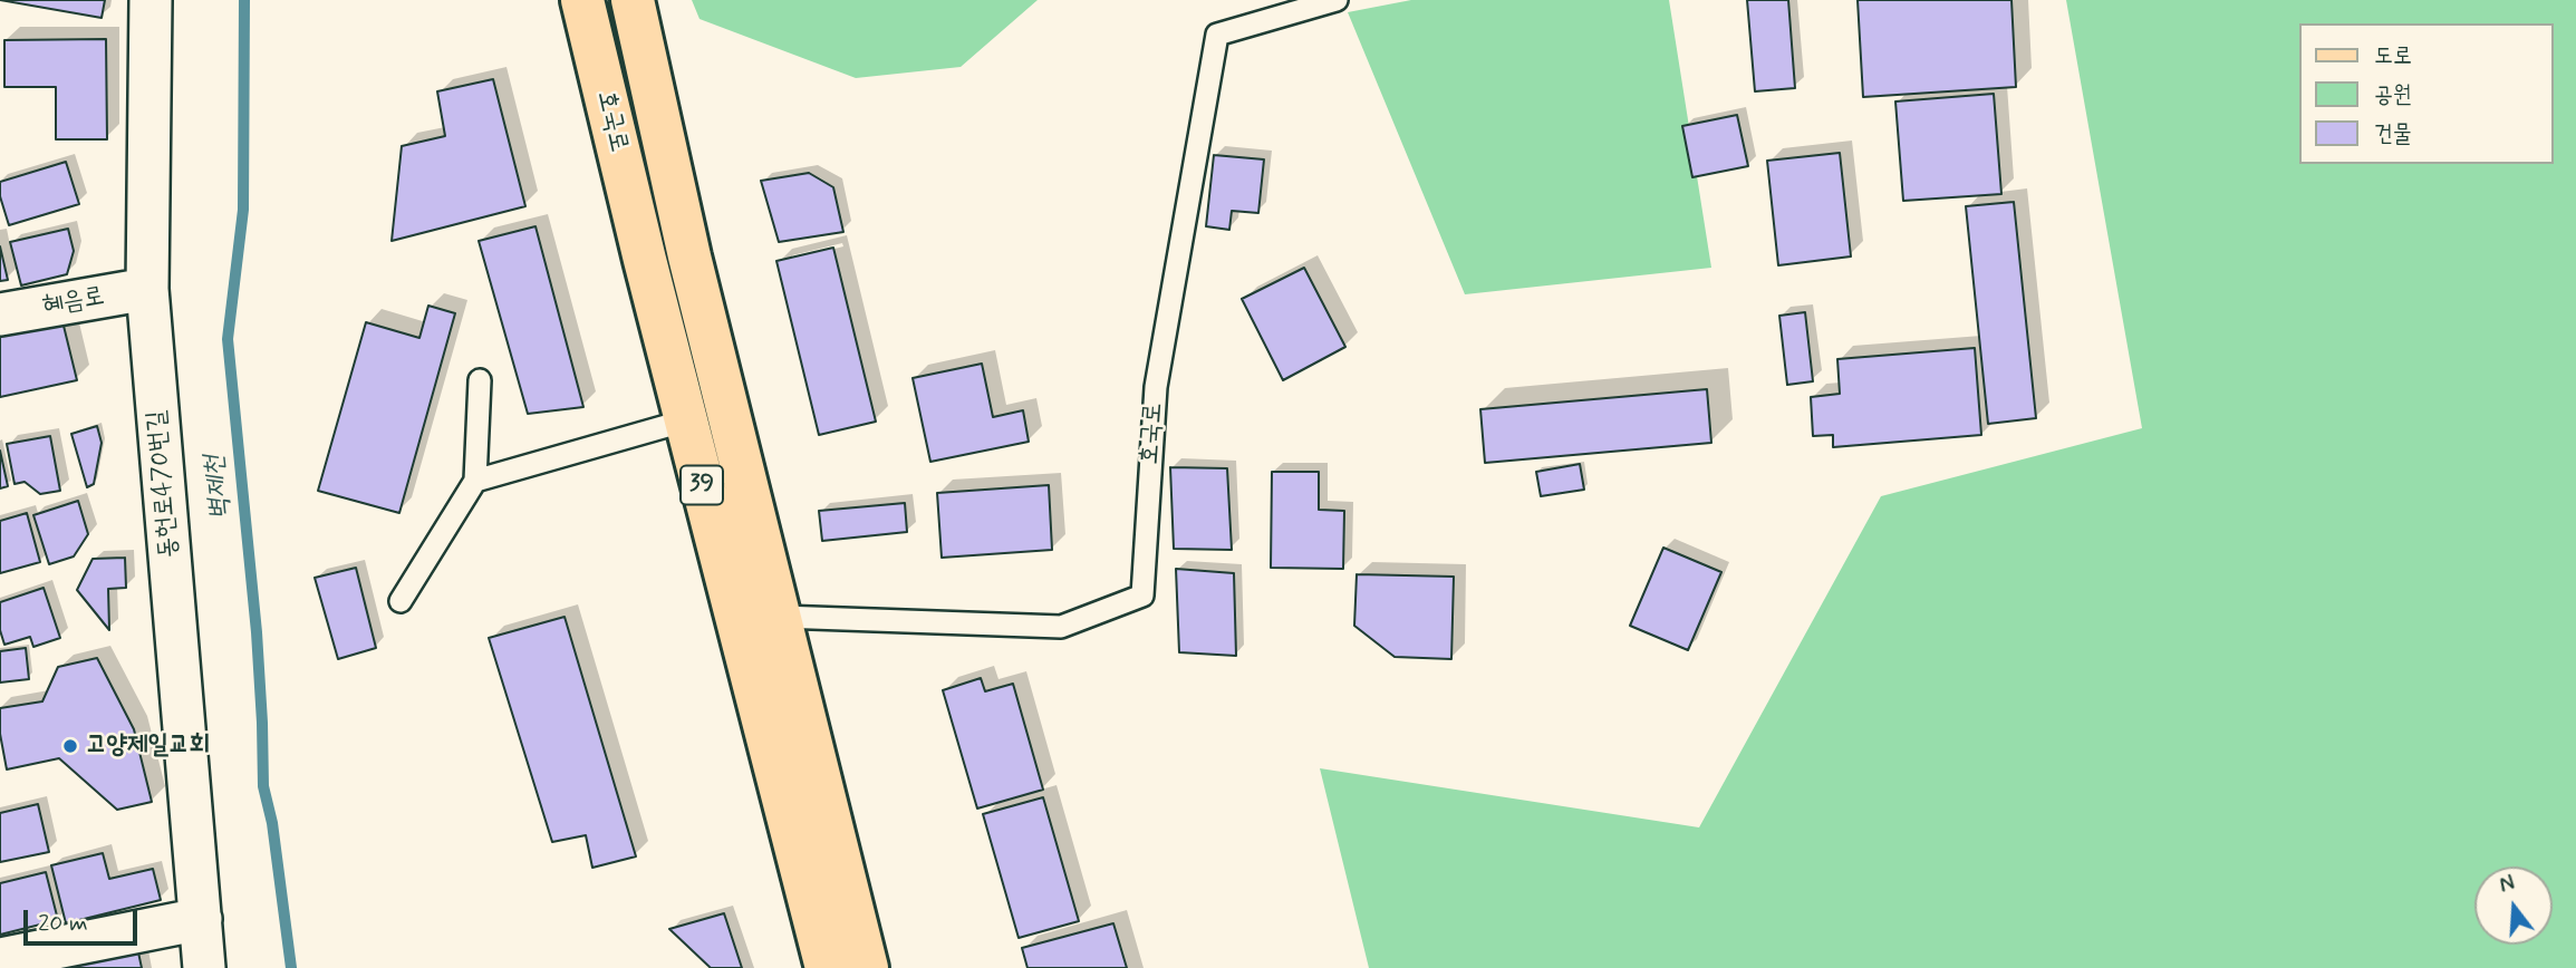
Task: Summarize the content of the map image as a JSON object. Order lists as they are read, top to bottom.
{
  "streets": {
    "main road": ["호국로", "39"],
    "street": ["혜음로", "동헌로470번길"]
  },
  "crossings": [
    ["혜음로", "동헌로470번길"]
  ],
  "water": ["벽제천"],
  "places": ["고양제일교회"],
  "legend": ["도로", "공원", "건물"],
  "scale_bar": "20 m",
  "north": "top"
}
